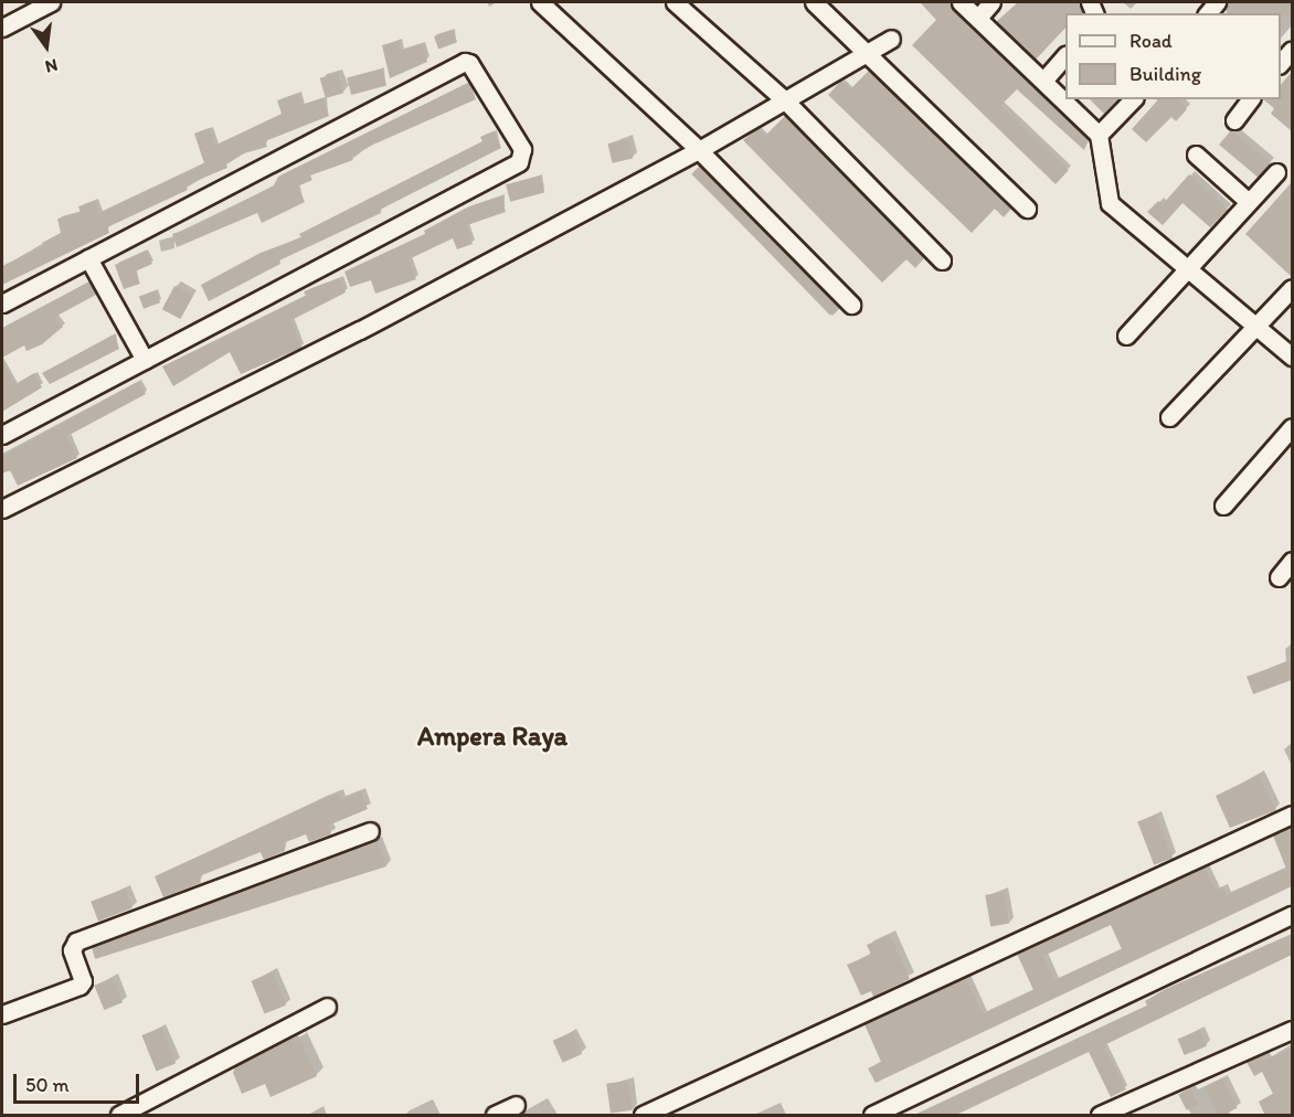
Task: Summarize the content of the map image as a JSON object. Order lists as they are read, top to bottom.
{
  "districts": ["Ampera Raya"],
  "legend": ["Road", "Building"],
  "scale_bar": "50 m",
  "north": "bottom"
}
